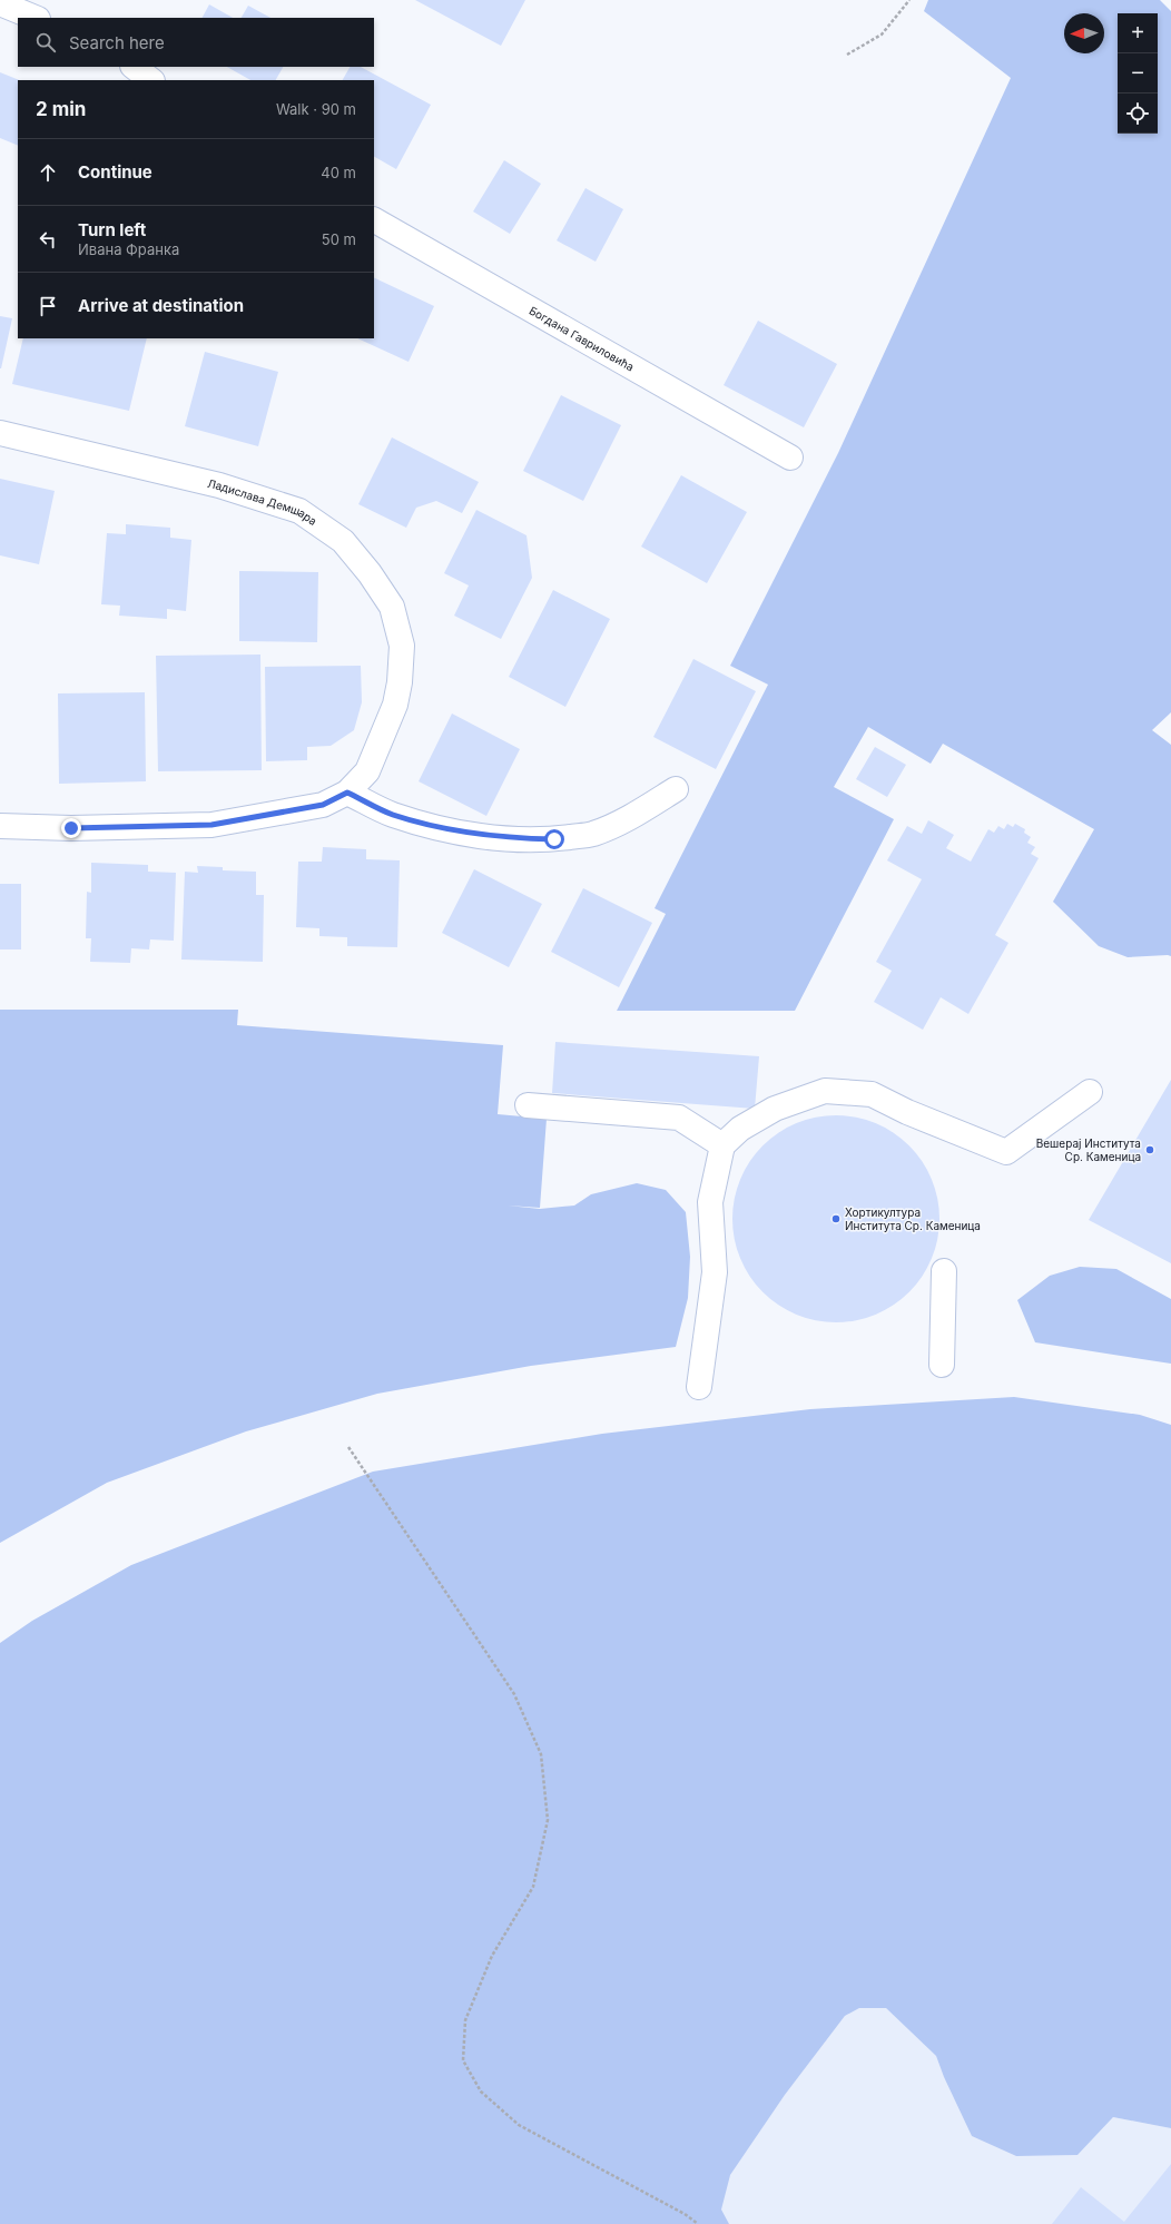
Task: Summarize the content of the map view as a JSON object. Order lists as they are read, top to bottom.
{
  "streets": {
    "street": ["Богдана Гавриловића", "Ладислава Демшара"]
  },
  "places": ["Вешерај Института Ср. Каменица", "Хортикултура Института Ср. Каменица"],
  "north": "left",
  "page": {
    "map_buttons": ["+", "−"],
    "search": "Search here",
    "heading": ["2 min", "Walk · 90 m"],
    "list": [
      ["Continue", "40 m"],
      ["Turn left", "Ивана Франка", "50 m"],
      "Arrive at destination"
    ]
  }
}
